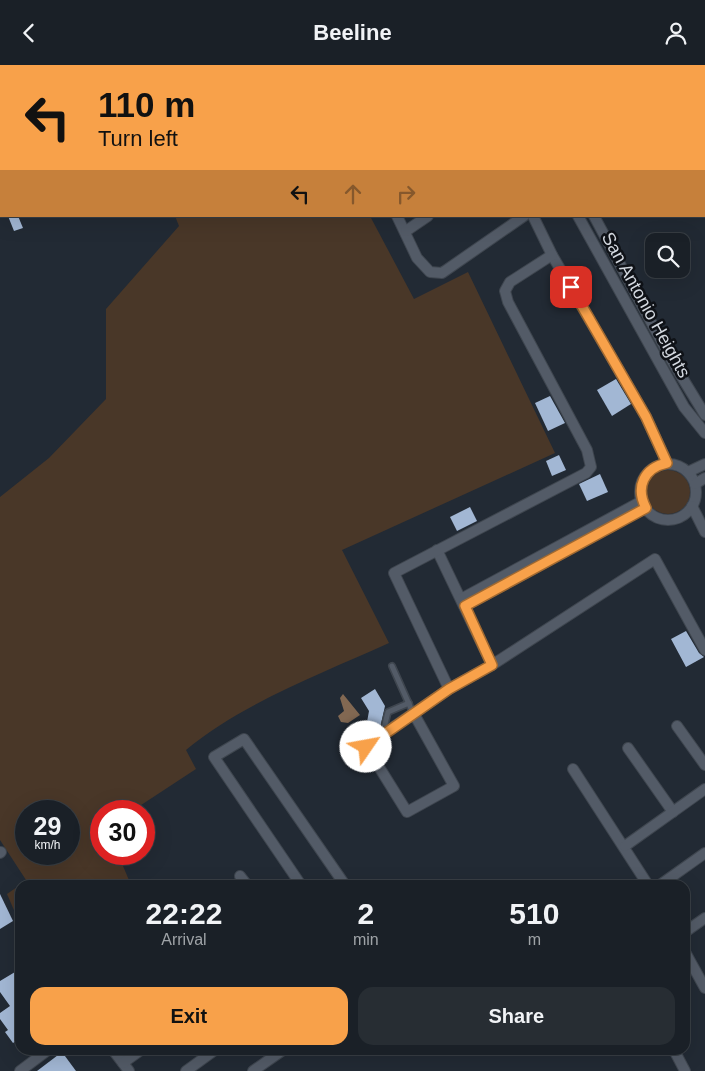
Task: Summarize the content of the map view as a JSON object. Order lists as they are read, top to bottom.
{
  "streets": {
    "street": ["San Antonio Heights"]
  },
  "page": {
    "header": "Beeline",
    "turn": ["110 m", "Turn left"],
    "speed": "29 km/h",
    "limit": "30",
    "eta": [
      "22:22",
      "Arrival",
      "2",
      "min",
      "510",
      "m"
    ],
    "buttons": ["Exit", "Share"]
  }
}
